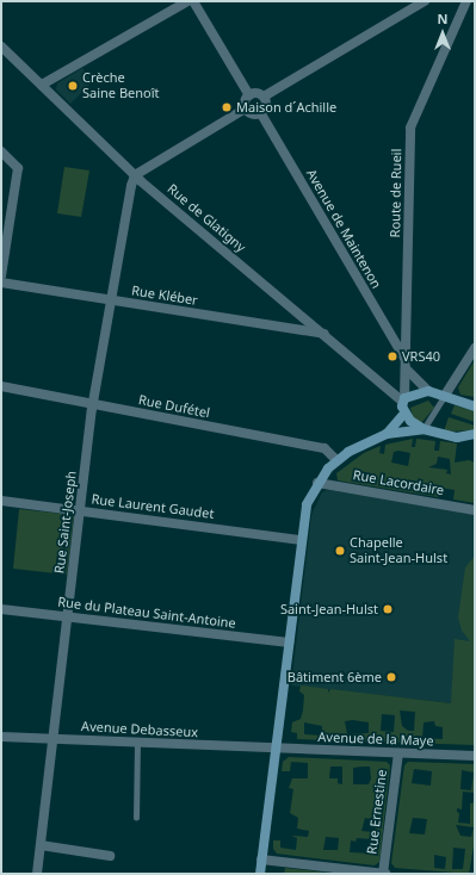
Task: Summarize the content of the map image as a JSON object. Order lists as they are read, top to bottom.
{
  "streets": {
    "street": [
      "Route de Rueil",
      "Rue de Glatigny",
      "Avenue de Maintenon",
      "Rue Kléber",
      "Rue Dufétel",
      "Rue Lacordaire",
      "Rue Laurent Gaudet",
      "Rue Saint-Joseph",
      "Rue du Plateau Saint-Antoine",
      "Avenue Debasseux",
      "Avenue de la Maye",
      "Rue Ernestine"
    ]
  },
  "crossings": [
    ["Route de Rueil", "Rue de Glatigny"],
    ["Route de Rueil", "Avenue de Maintenon"],
    ["Rue de Glatigny", "Rue Kléber"],
    ["Rue de Glatigny", "Rue Saint-Joseph"],
    ["Rue Kléber", "Rue Saint-Joseph"],
    ["Rue Dufétel", "Rue Saint-Joseph"],
    ["Rue Laurent Gaudet", "Rue Saint-Joseph"],
    ["Rue Saint-Joseph", "Rue du Plateau Saint-Antoine"],
    ["Rue Saint-Joseph", "Avenue Debasseux"],
    ["Avenue Debasseux", "Avenue de la Maye"],
    ["Avenue de la Maye", "Rue Ernestine"]
  ],
  "places": [
    "Crèche Saine Benoît",
    "Maison d´Achille",
    "VRS40",
    "Chapelle Saint-Jean-Hulst",
    "Saint-Jean-Hulst",
    "Bâtiment 6ème"
  ],
  "north": "top"
}
